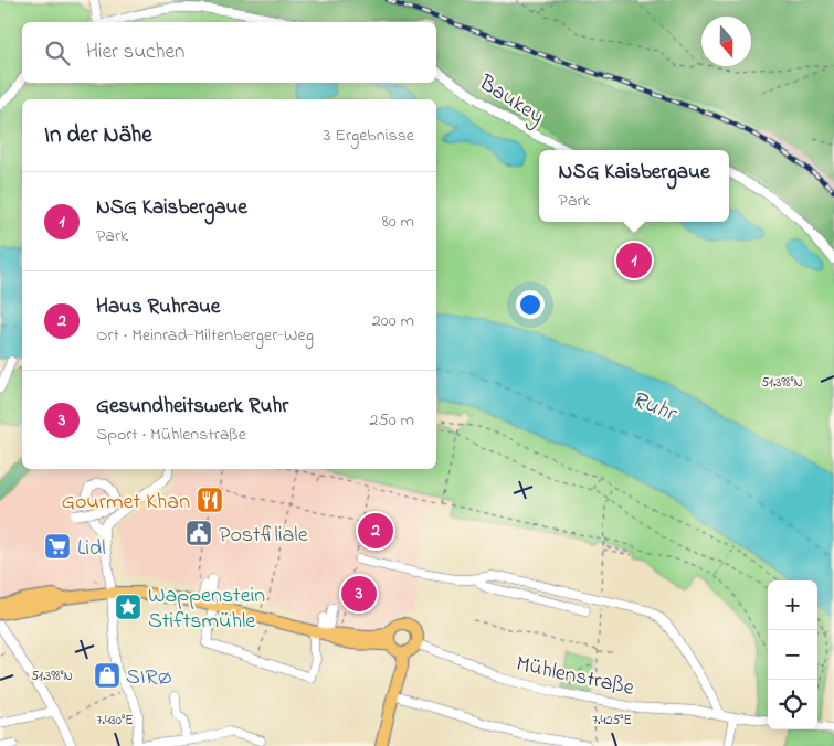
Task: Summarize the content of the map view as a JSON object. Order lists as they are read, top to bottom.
{
  "streets": {
    "street": ["Baukey", "Mühlenstraße"]
  },
  "water": ["Ruhr"],
  "places": {
    "restaurant": ["Gourmet Khan"],
    "public building": ["Postfiliale"],
    "supermarket": ["Lidl"],
    "place": ["Wappenstein Stiftsmühle"],
    "shop": ["SIRØ"]
  },
  "north": "bottom",
  "page": {
    "search": "Hier suchen",
    "heading": ["In der Nähe", "3 Ergebnisse"],
    "popup": ["NSG Kaisbergaue", "Park"],
    "list": [
      {
        "mark": "1",
        "name": "NSG Kaisbergaue",
        "note": "Park",
        "value": "80 m"
      },
      {
        "mark": "2",
        "name": "Haus Ruhraue",
        "note": "Ort · Meinrad-Miltenberger-Weg",
        "value": "200 m"
      },
      {
        "mark": "3",
        "name": "Gesundheitswerk Ruhr",
        "note": "Sport · Mühlenstraße",
        "value": "250 m"
      }
    ],
    "pins": ["1", "2", "3"],
    "map_buttons": ["+", "−"]
  },
  "coordinates": ["51.398°N", "7.430°E", "7.425°E"]
}
